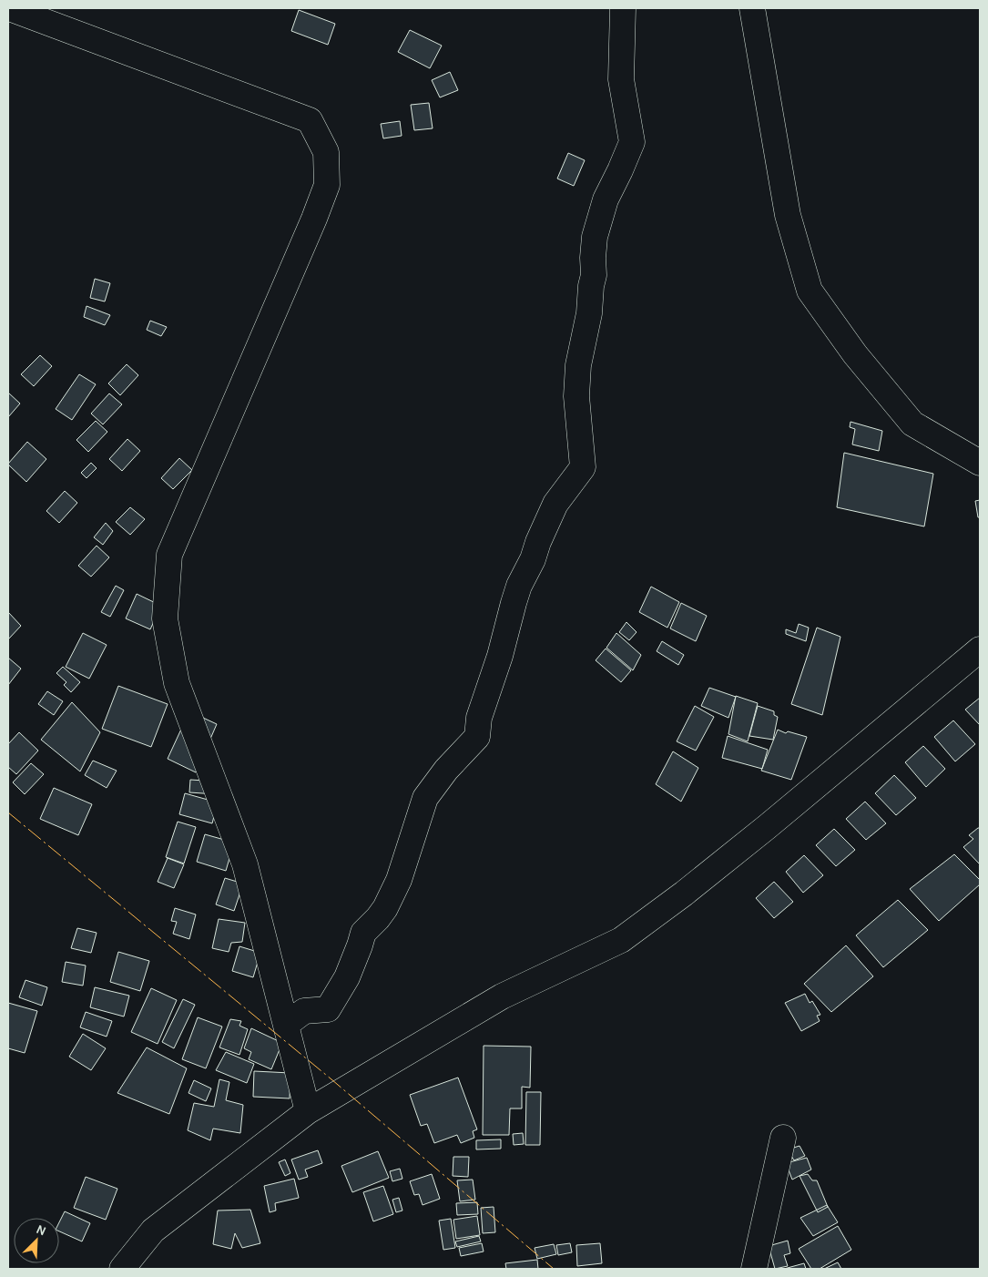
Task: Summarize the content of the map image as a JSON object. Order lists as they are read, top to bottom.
{
  "north": "top right"
}
